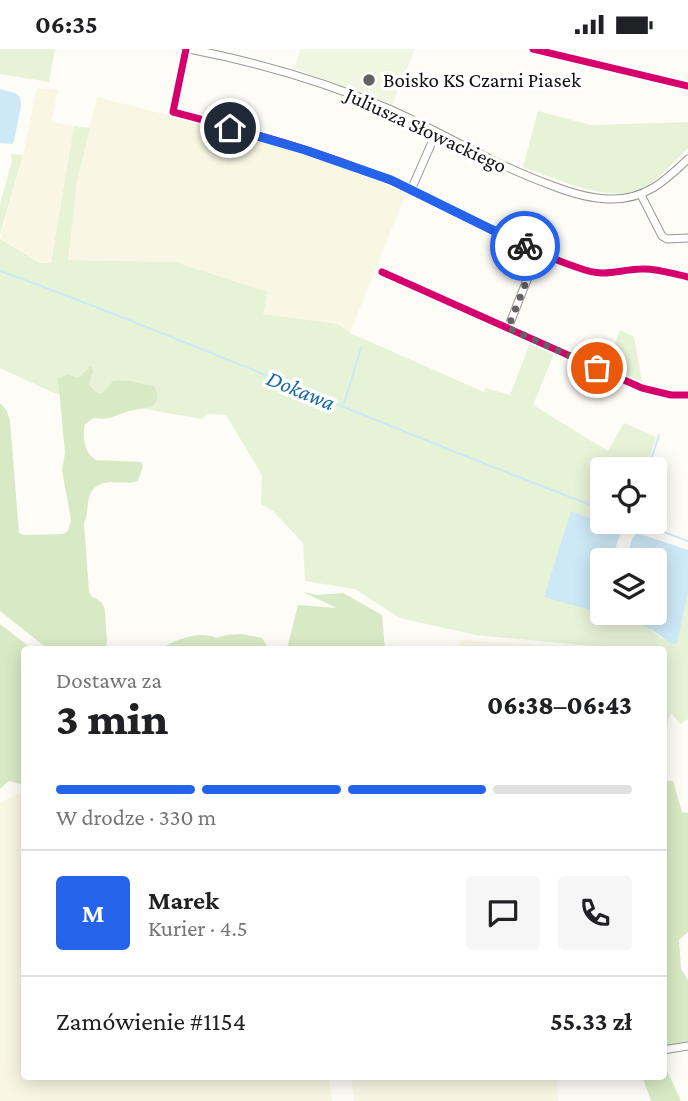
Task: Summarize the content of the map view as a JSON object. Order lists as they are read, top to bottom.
{
  "streets": {
    "street": ["Juliusza Słowackiego"]
  },
  "water": ["Dokawa"],
  "places": ["Boisko KS Czarni Piasek"],
  "page": {
    "status": "06:35",
    "heading": ["3 min", "Dostawa za", "06:38–06:43"],
    "panel": [
      "Marek",
      "Kurier · 4.5",
      "Zamówienie #1154",
      "55.33 zł"
    ],
    "bar": "W drodze · 330 m",
    "round": "M"
  }
}
